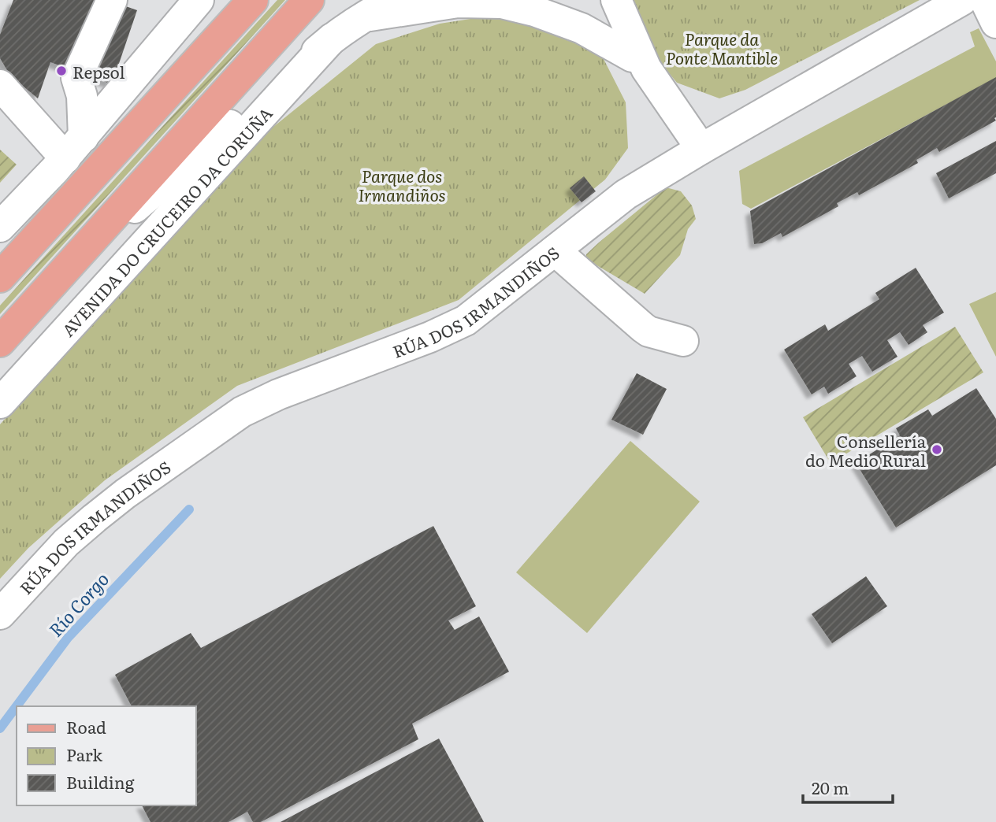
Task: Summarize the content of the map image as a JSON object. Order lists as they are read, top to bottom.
{
  "streets": {
    "main road": ["AVENIDA DO CRUCEIRO DA CORUÑA"],
    "street": ["RÚA DOS IRMANDIÑOS"]
  },
  "water": ["Río Corgo"],
  "parks": ["Parque da Ponte Mantible", "Parque dos Irmandiños"],
  "places": ["Repsol", "Consellería do Medio Rural"],
  "legend": ["Road", "Park", "Building"],
  "scale_bar": "20 m"
}
